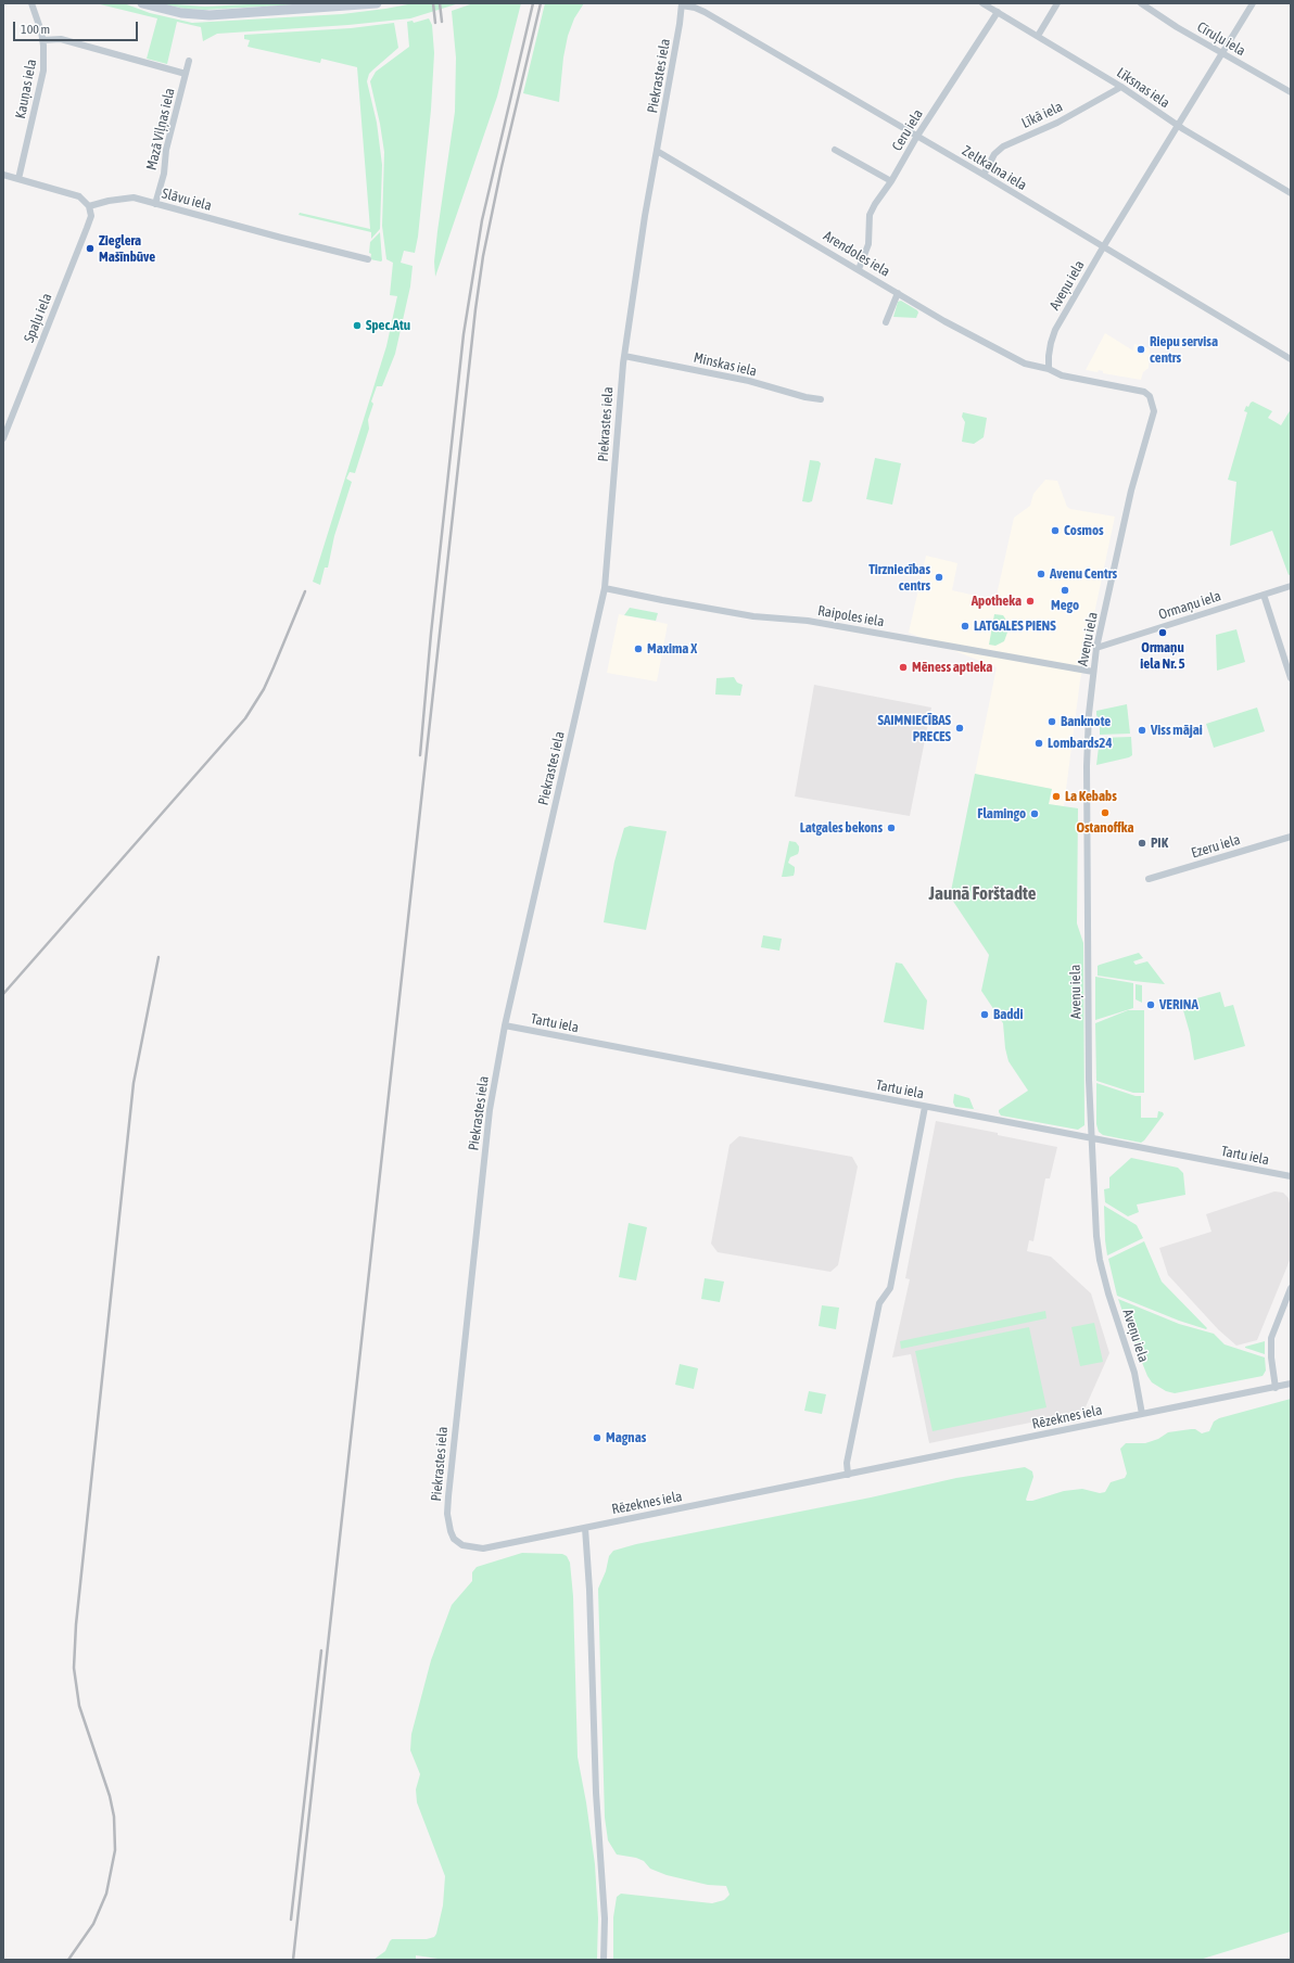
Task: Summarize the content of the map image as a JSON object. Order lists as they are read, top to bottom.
{
  "streets": {
    "street": [
      "Cīruļu iela",
      "Piekrastes iela",
      "Līksnas iela",
      "Kauņas iela",
      "Līkā iela",
      "Mazā Viļņas iela",
      "Ceru iela",
      "Zeltkalna iela",
      "Slāvu iela",
      "Arendoles iela",
      "Aveņu iela",
      "Spaļu iela",
      "Minskas iela",
      "Ormaņu iela",
      "Raipoles iela",
      "Ezeru iela",
      "Tartu iela",
      "Rēzeknes iela"
    ]
  },
  "crossings": [
    ["Cīruļu iela", "Aveņu iela"],
    ["Piekrastes iela", "Zeltkalna iela"],
    ["Piekrastes iela", "Arendoles iela"],
    ["Piekrastes iela", "Minskas iela"],
    ["Piekrastes iela", "Raipoles iela"],
    ["Piekrastes iela", "Tartu iela"],
    ["Piekrastes iela", "Rēzeknes iela"],
    ["Līksnas iela", "Līkā iela"],
    ["Līksnas iela", "Ceru iela"],
    ["Līksnas iela", "Aveņu iela"],
    ["Līkā iela", "Zeltkalna iela"],
    ["Mazā Viļņas iela", "Slāvu iela"],
    ["Ceru iela", "Zeltkalna iela"],
    ["Ceru iela", "Arendoles iela"],
    ["Zeltkalna iela", "Aveņu iela"],
    ["Slāvu iela", "Spaļu iela"],
    ["Arendoles iela", "Aveņu iela"],
    ["Aveņu iela", "Ormaņu iela"],
    ["Aveņu iela", "Raipoles iela"],
    ["Aveņu iela", "Tartu iela"],
    ["Aveņu iela", "Rēzeknes iela"]
  ],
  "districts": ["Jaunā Forštadte"],
  "places": [
    "Zieglera Mašīnbūve",
    "Spec.Atu",
    "Riepu servisa centrs",
    "Cosmos",
    "Avenu Centrs",
    "Tirzniecības centrs",
    "Mego",
    "Apotheka",
    "LATGALES PIENS",
    "Ormaņu iela Nr. 5",
    "Maxima X",
    "Mēness aptieka",
    "Banknote",
    "SAIMNIECĪBAS PRECES",
    "Viss mājai",
    "Lombards24",
    "La Kebabs",
    "Ostanoffka",
    "Flamingo",
    "Latgales bekons",
    "PIK",
    "VERINA",
    "Baddi",
    "Magnas"
  ],
  "scale_bar": "100 m"
}
